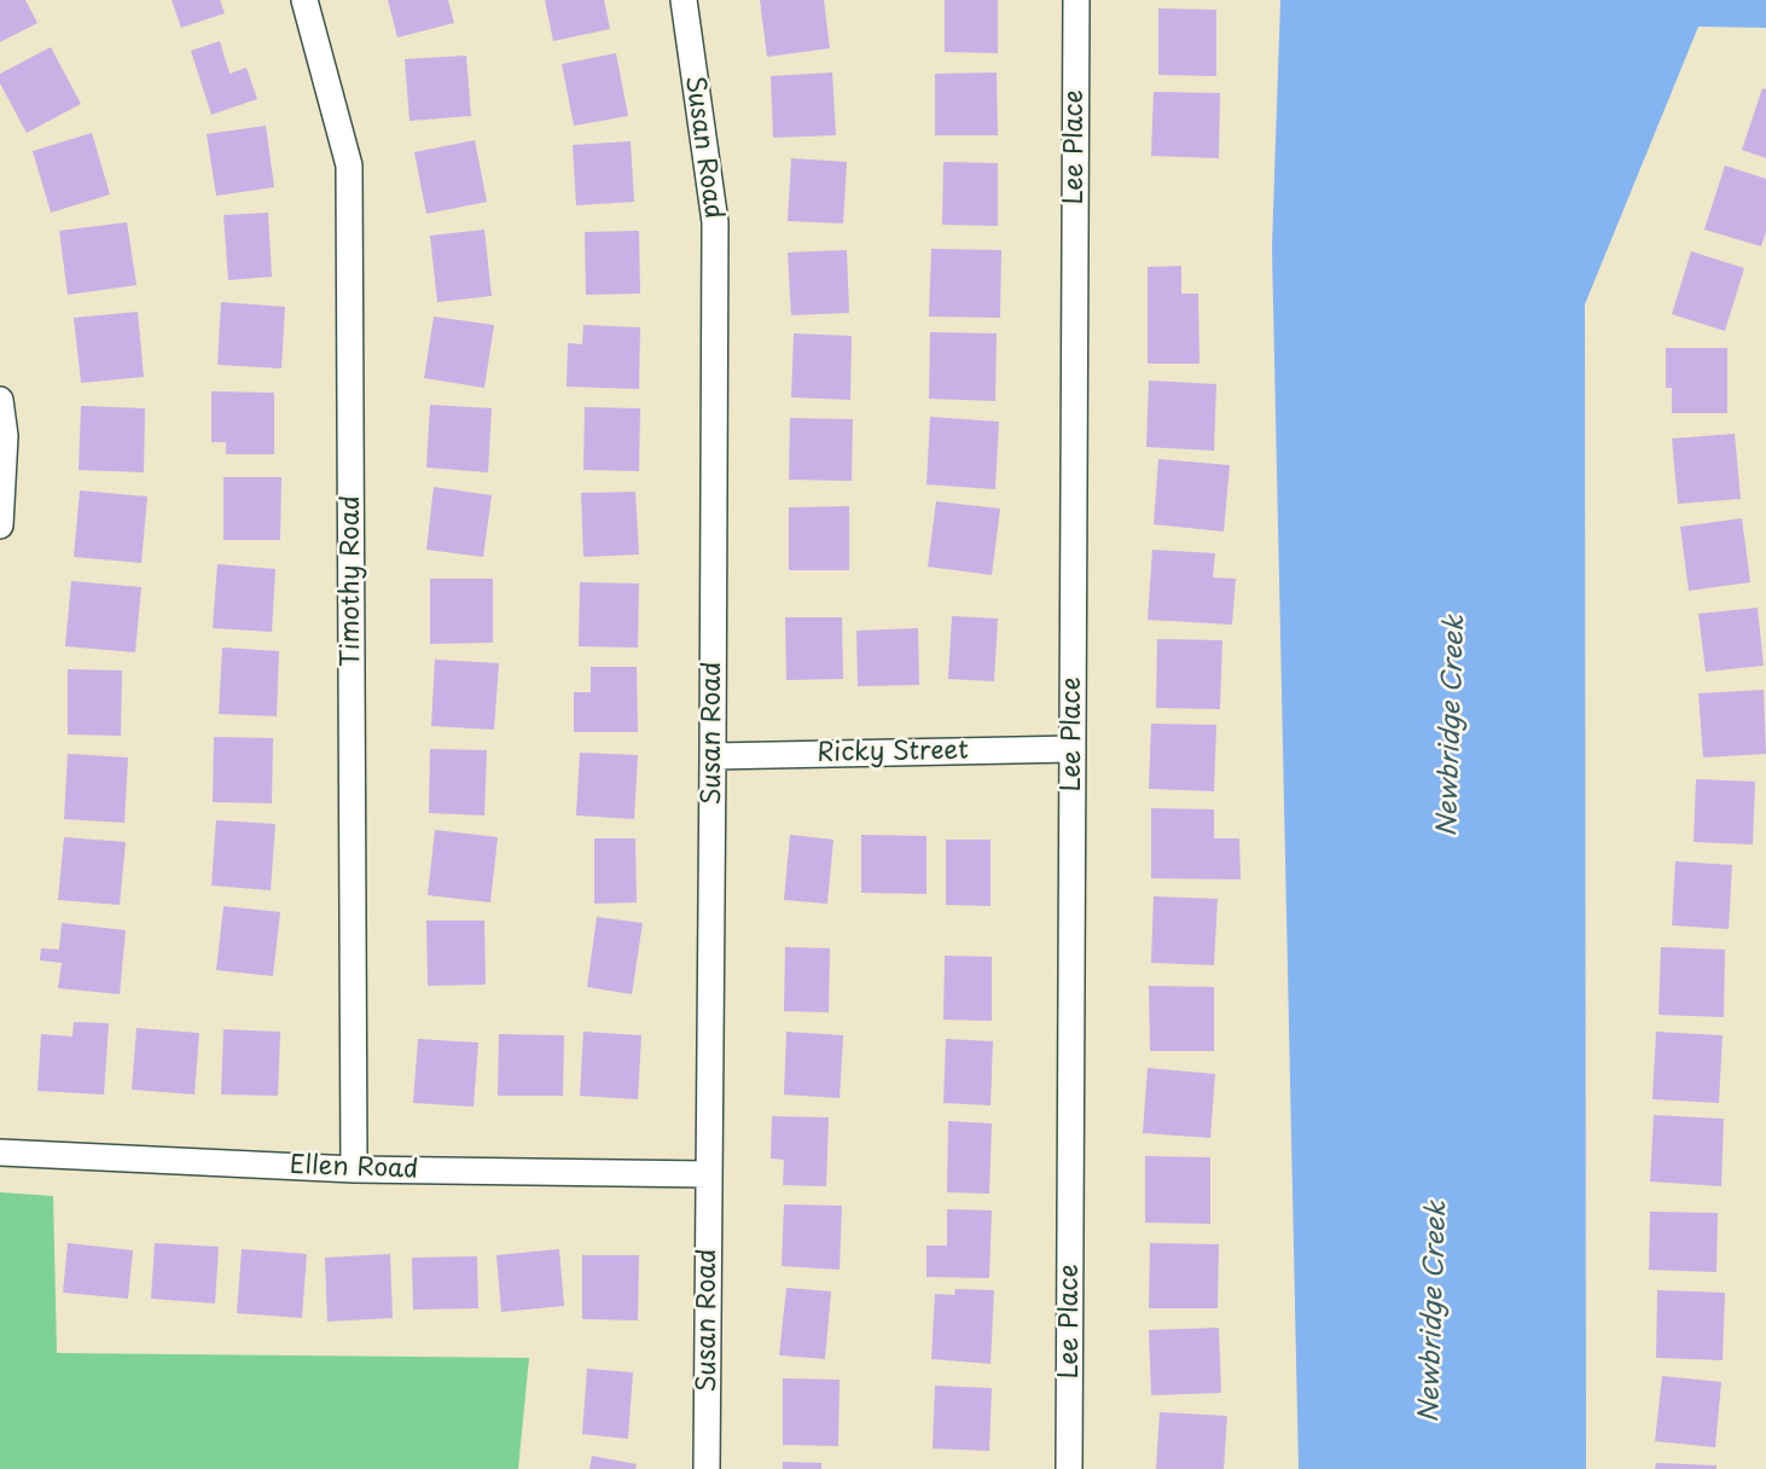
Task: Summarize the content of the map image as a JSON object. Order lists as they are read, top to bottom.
{
  "streets": {
    "street": [
      "Susan Road",
      "Lee Place",
      "Timothy Road",
      "Ricky Street",
      "Ellen Road"
    ]
  },
  "crossings": [
    ["Susan Road", "Ricky Street"],
    ["Susan Road", "Ellen Road"],
    ["Lee Place", "Ricky Street"],
    ["Timothy Road", "Ellen Road"]
  ],
  "water": ["Newbridge Creek"]
}
